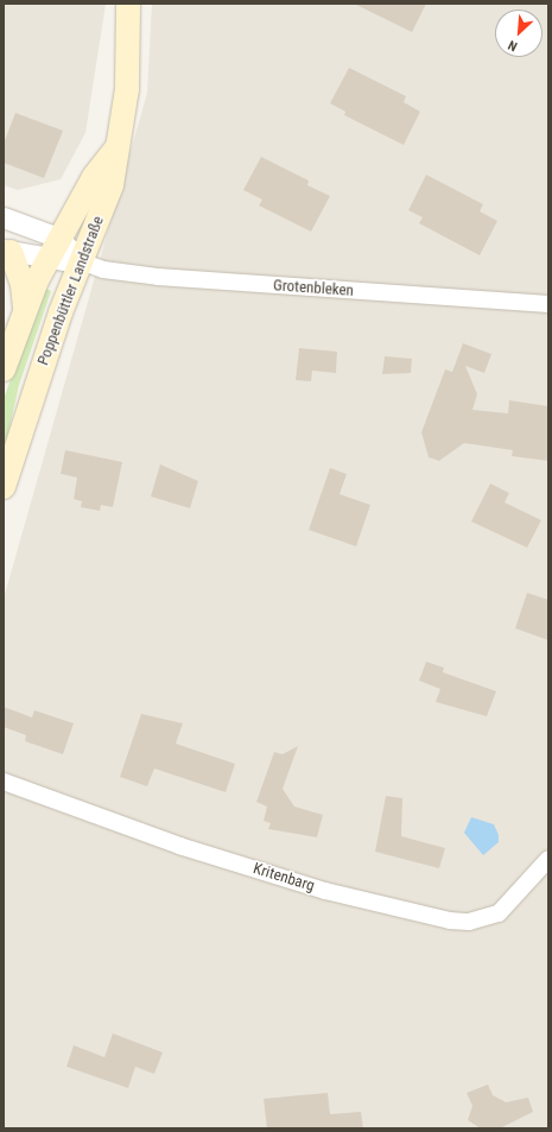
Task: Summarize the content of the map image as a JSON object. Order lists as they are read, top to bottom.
{
  "streets": {
    "main road": ["Poppenbüttler Landstraße"],
    "street": ["Grotenbleken", "Kritenbarg"]
  },
  "crossings": [
    ["Grotenbleken", "Poppenbüttler Landstraße"]
  ],
  "north": "bottom left"
}
